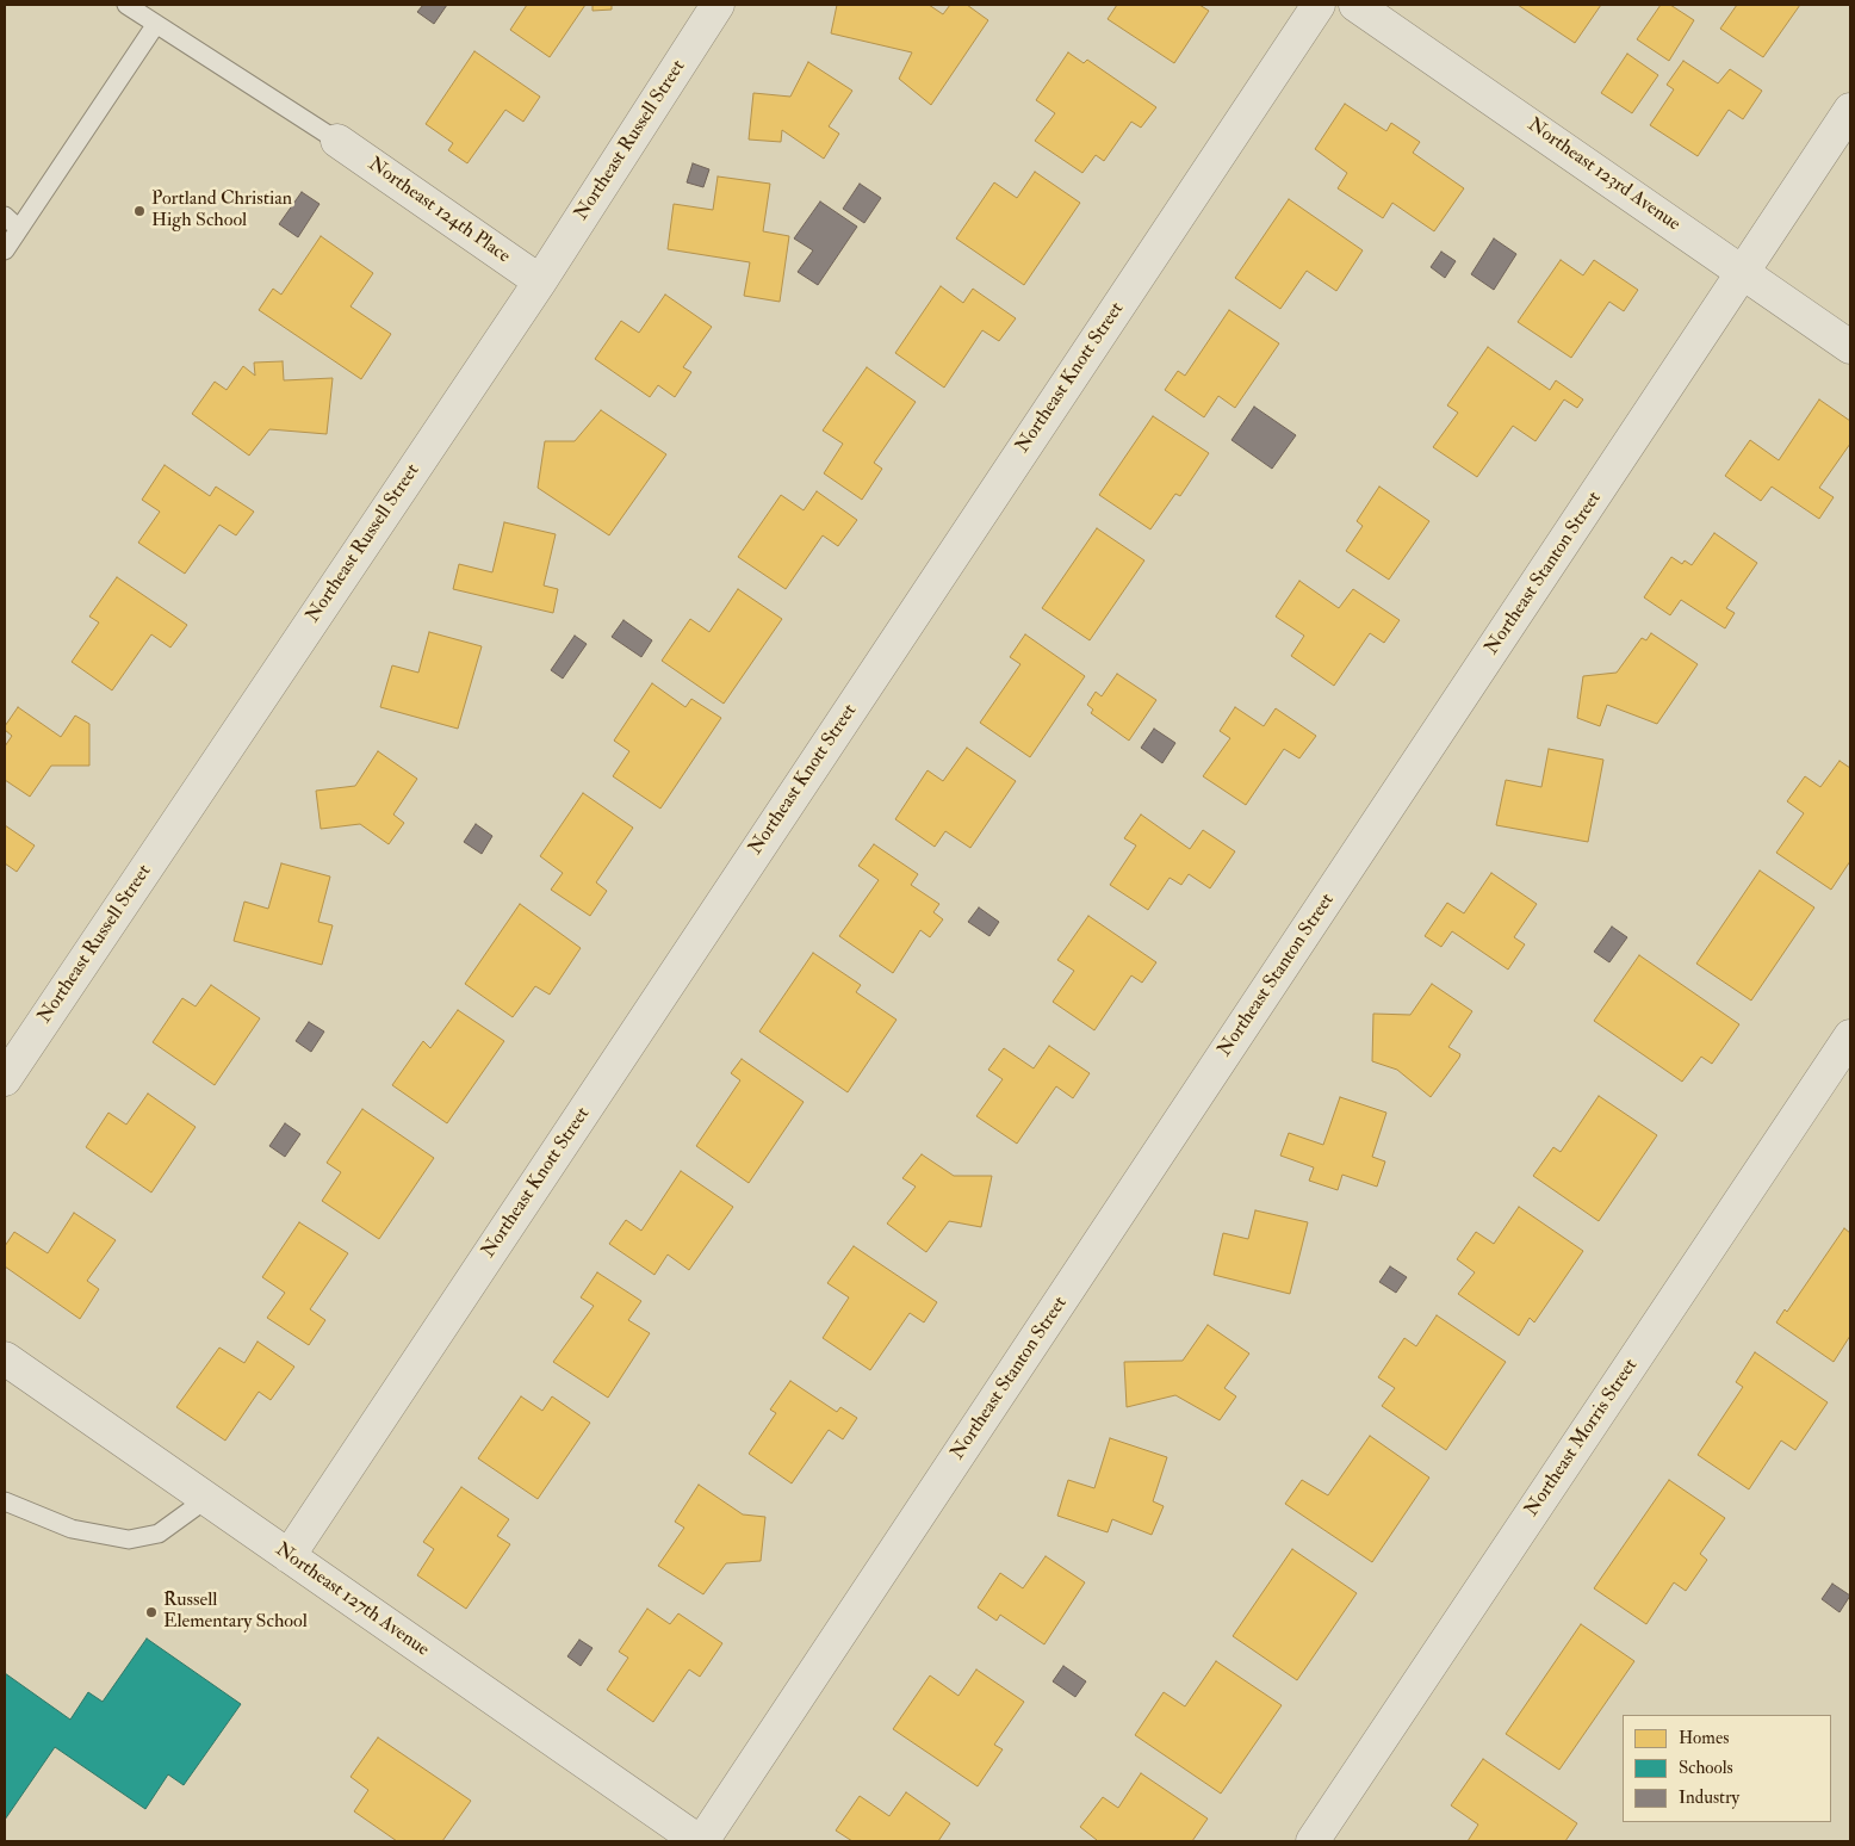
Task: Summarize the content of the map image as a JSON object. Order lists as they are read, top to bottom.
{
  "streets": {
    "street": [
      "Northeast Russell Street",
      "Northeast 123rd Avenue",
      "Northeast 124th Place",
      "Northeast Knott Street",
      "Northeast Stanton Street",
      "Northeast Morris Street",
      "Northeast 127th Avenue"
    ]
  },
  "crossings": [
    ["Northeast Russell Street", "Northeast 124th Place"],
    ["Northeast 123rd Avenue", "Northeast Stanton Street"],
    ["Northeast Knott Street", "Northeast 127th Avenue"],
    ["Northeast Stanton Street", "Northeast 127th Avenue"]
  ],
  "places": ["Portland Christian High School", "Russell Elementary School"],
  "legend": ["Homes", "Schools", "Industry"]
}
